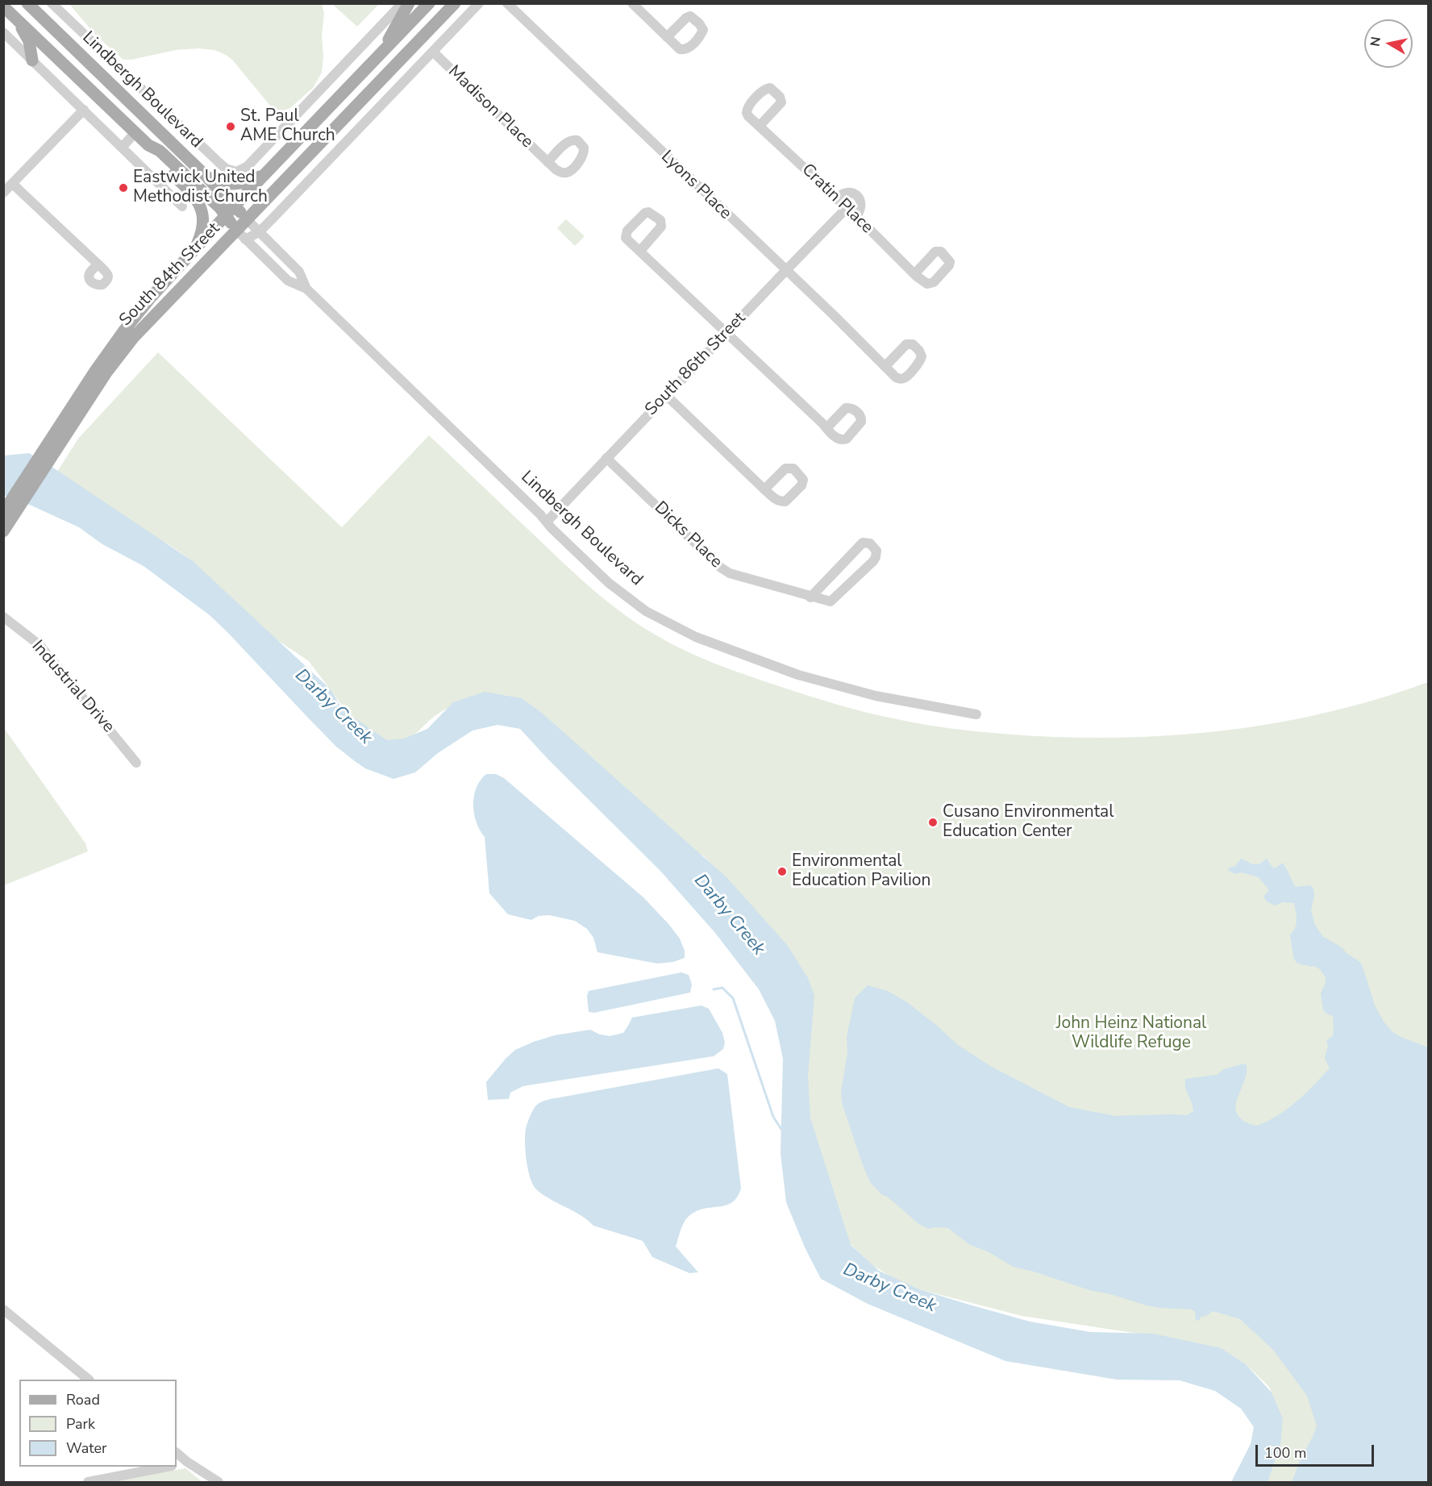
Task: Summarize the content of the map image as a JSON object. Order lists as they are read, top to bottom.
{
  "streets": {
    "main road": ["Lindbergh Boulevard", "South 84th Street"],
    "street": [
      "Madison Place",
      "Lyons Place",
      "Cratin Place",
      "South 86th Street",
      "Dicks Place",
      "Industrial Drive"
    ]
  },
  "crossings": [
    ["Lindbergh Boulevard", "South 84th Street"],
    ["Lindbergh Boulevard", "South 86th Street"],
    ["Madison Place", "South 84th Street"],
    ["Lyons Place", "South 86th Street"],
    ["Cratin Place", "South 86th Street"],
    ["South 86th Street", "Dicks Place"]
  ],
  "water": ["Darby Creek"],
  "parks": ["John Heinz National Wildlife Refuge"],
  "places": [
    "St. Paul AME Church",
    "Eastwick United Methodist Church",
    "Cusano Environmental Education Center",
    "Environmental Education Pavilion"
  ],
  "legend": ["Road", "Park", "Water"],
  "scale_bar": "100 m",
  "north": "left"
}
